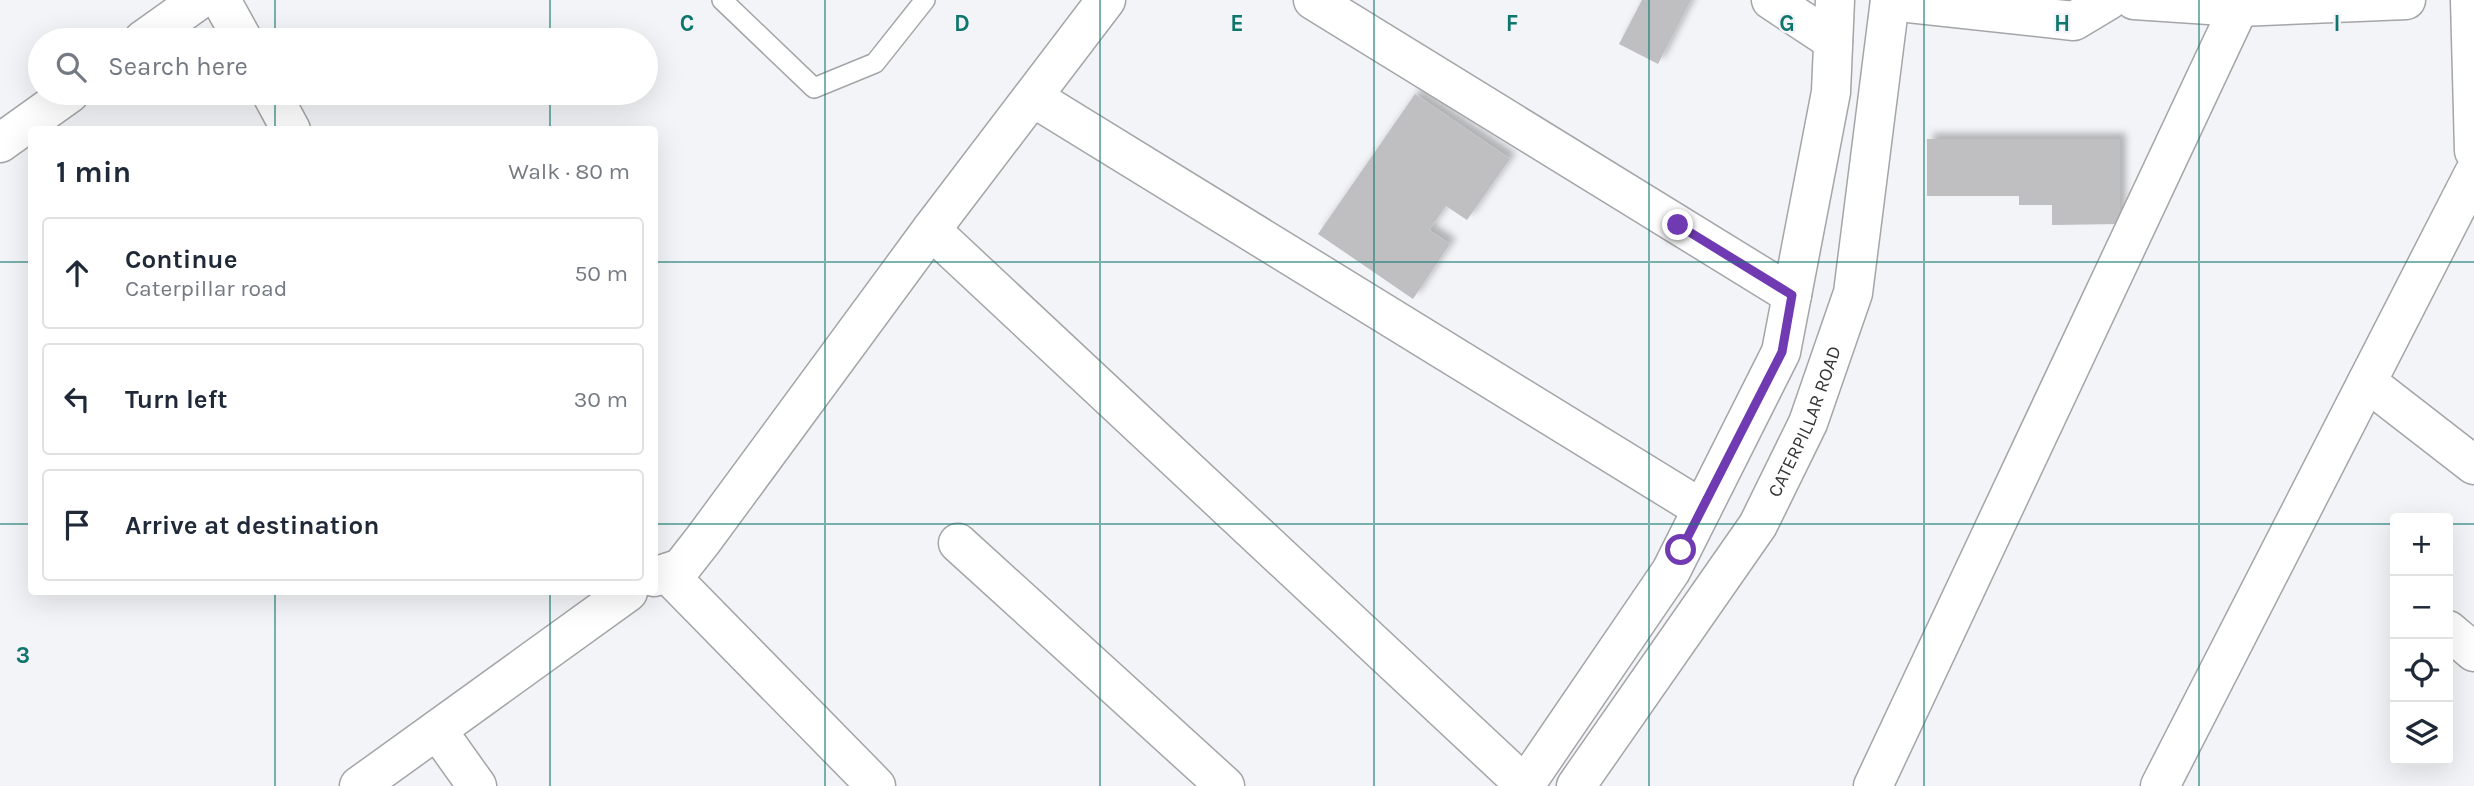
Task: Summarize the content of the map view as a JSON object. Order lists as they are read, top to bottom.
{
  "streets": {
    "street": ["CATERPILLAR ROAD"]
  },
  "page": {
    "search": "Search here",
    "heading": ["1 min", "Walk · 80 m"],
    "list": [
      ["Continue", "Caterpillar road", "50 m"],
      ["Turn left", "30 m"],
      "Arrive at destination"
    ],
    "map_buttons": ["+", "−"]
  },
  "grid": {
    "columns": [
      "C",
      "D",
      "E",
      "F",
      "G",
      "H",
      "I"
    ],
    "rows": ["3"]
  }
}
